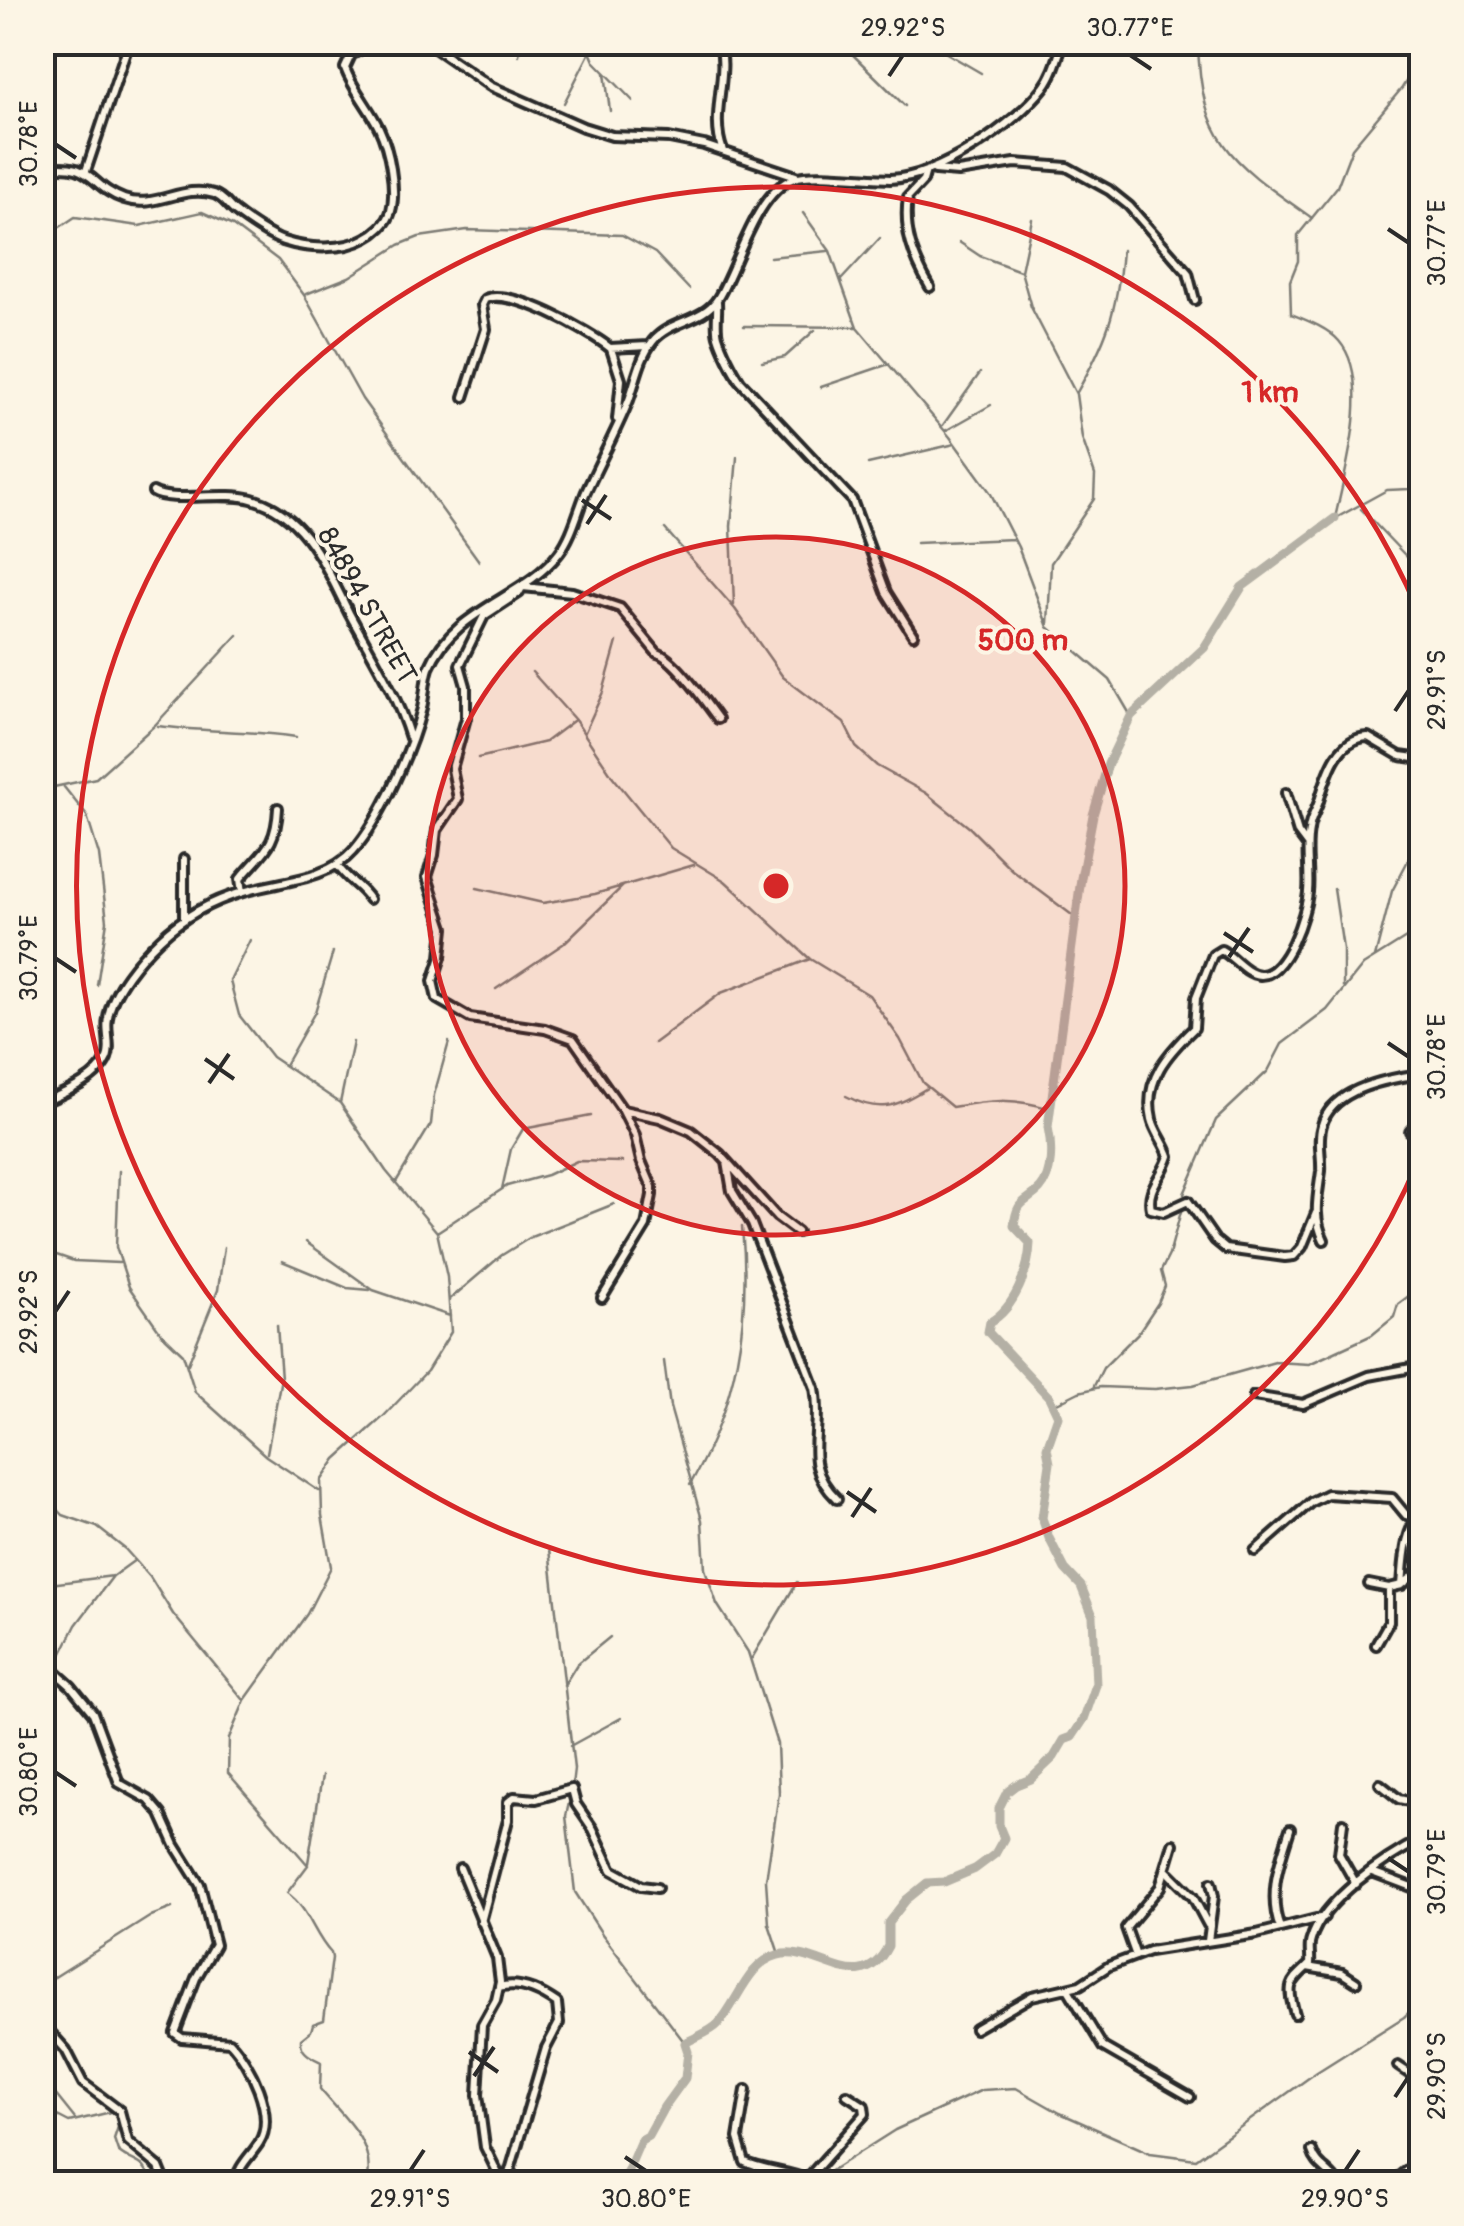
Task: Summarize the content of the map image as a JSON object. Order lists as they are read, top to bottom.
{
  "streets": {
    "street": ["84894 STREET"]
  },
  "coordinates": [
    "29.92°S",
    "30.77°E",
    "30.78°E",
    "29.91°S",
    "30.79°E",
    "30.80°E",
    "29.90°S"
  ],
  "rings": ["1 km", "500 m"]
}
